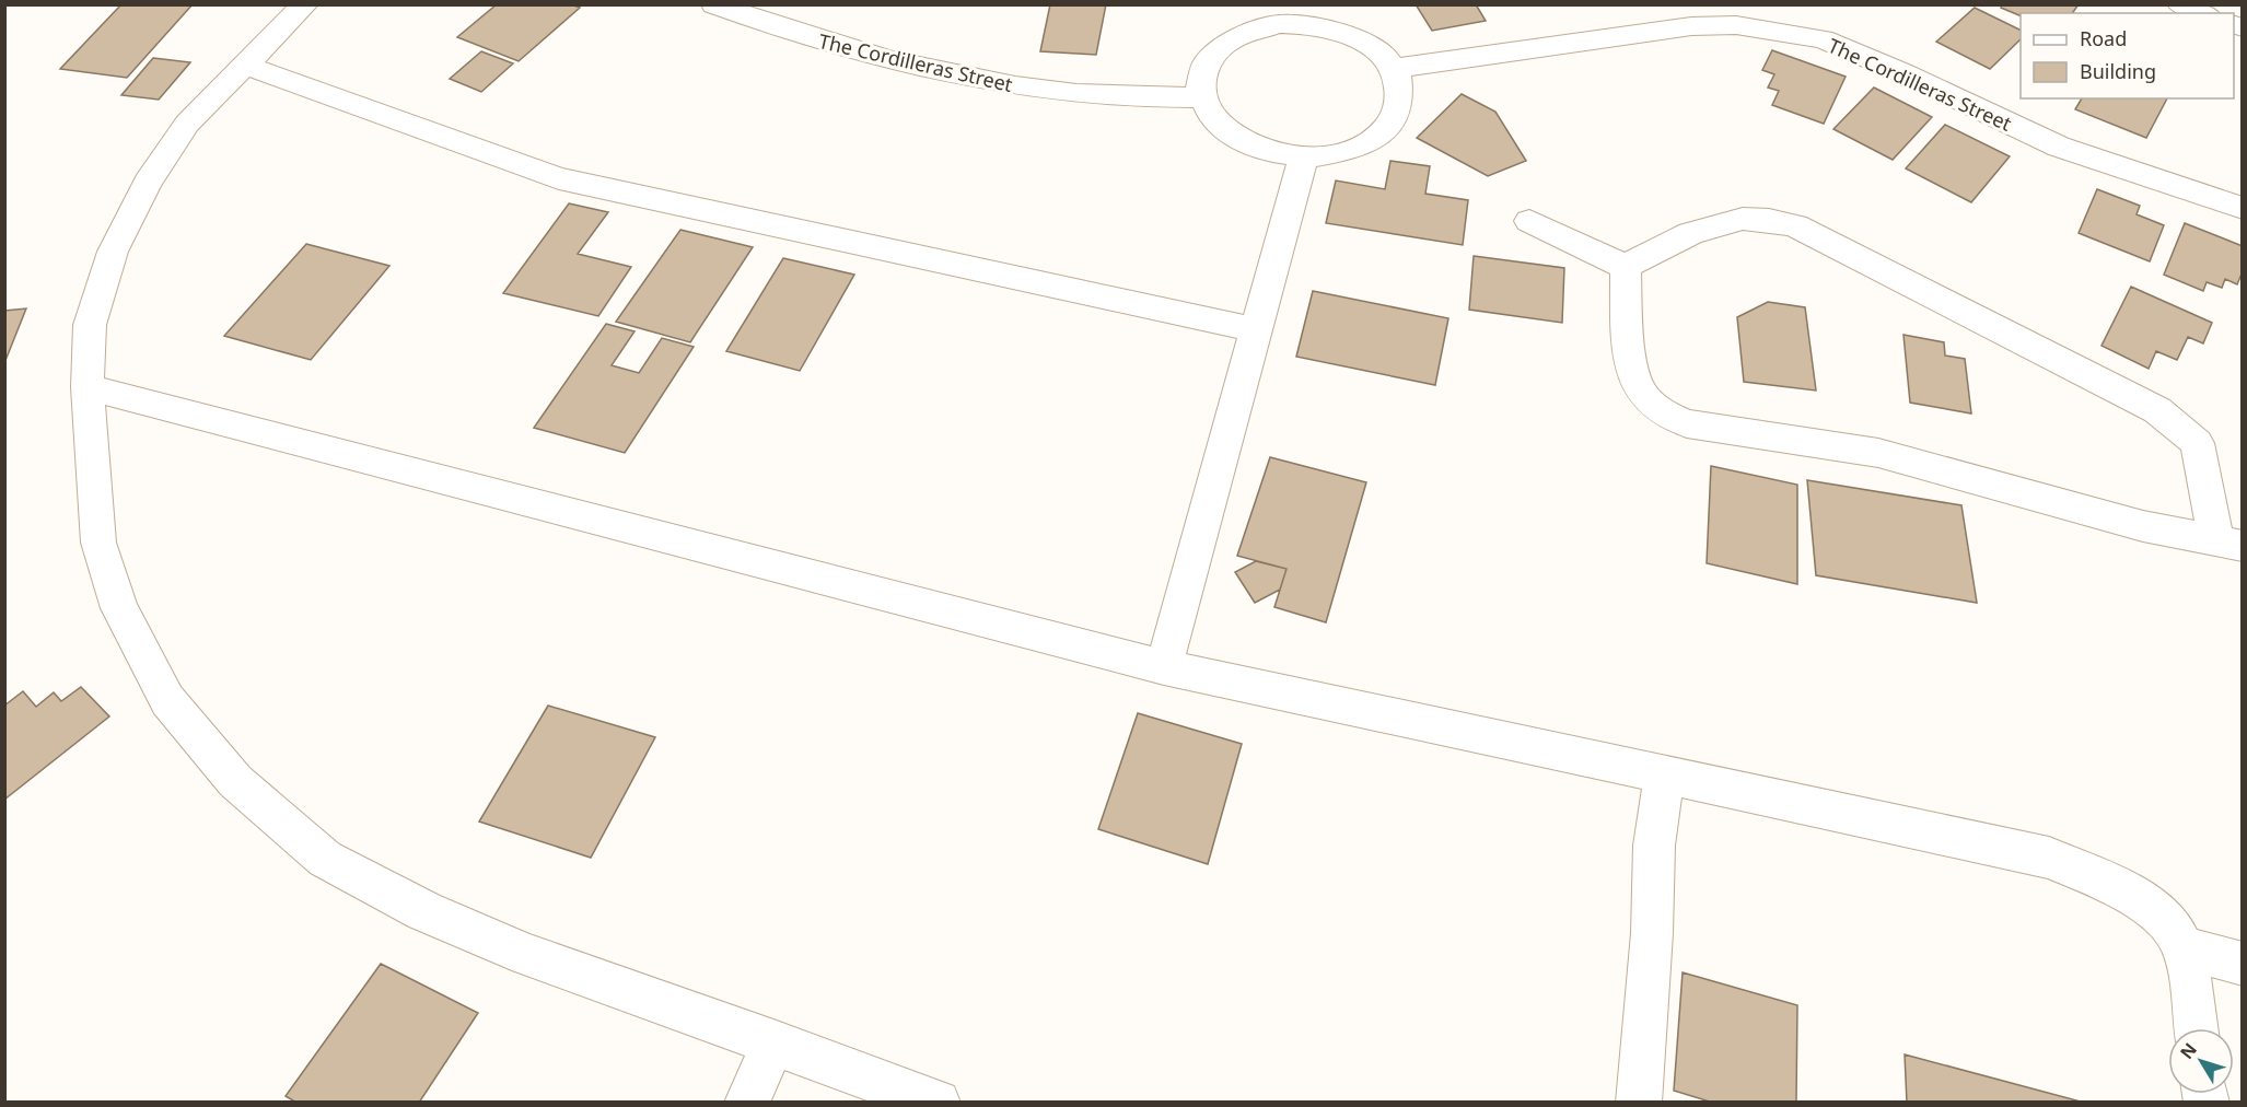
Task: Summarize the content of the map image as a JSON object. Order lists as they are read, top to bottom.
{
  "streets": {
    "street": ["The Cordilleras Street"]
  },
  "legend": ["Road", "Building"],
  "north": "top left"
}
